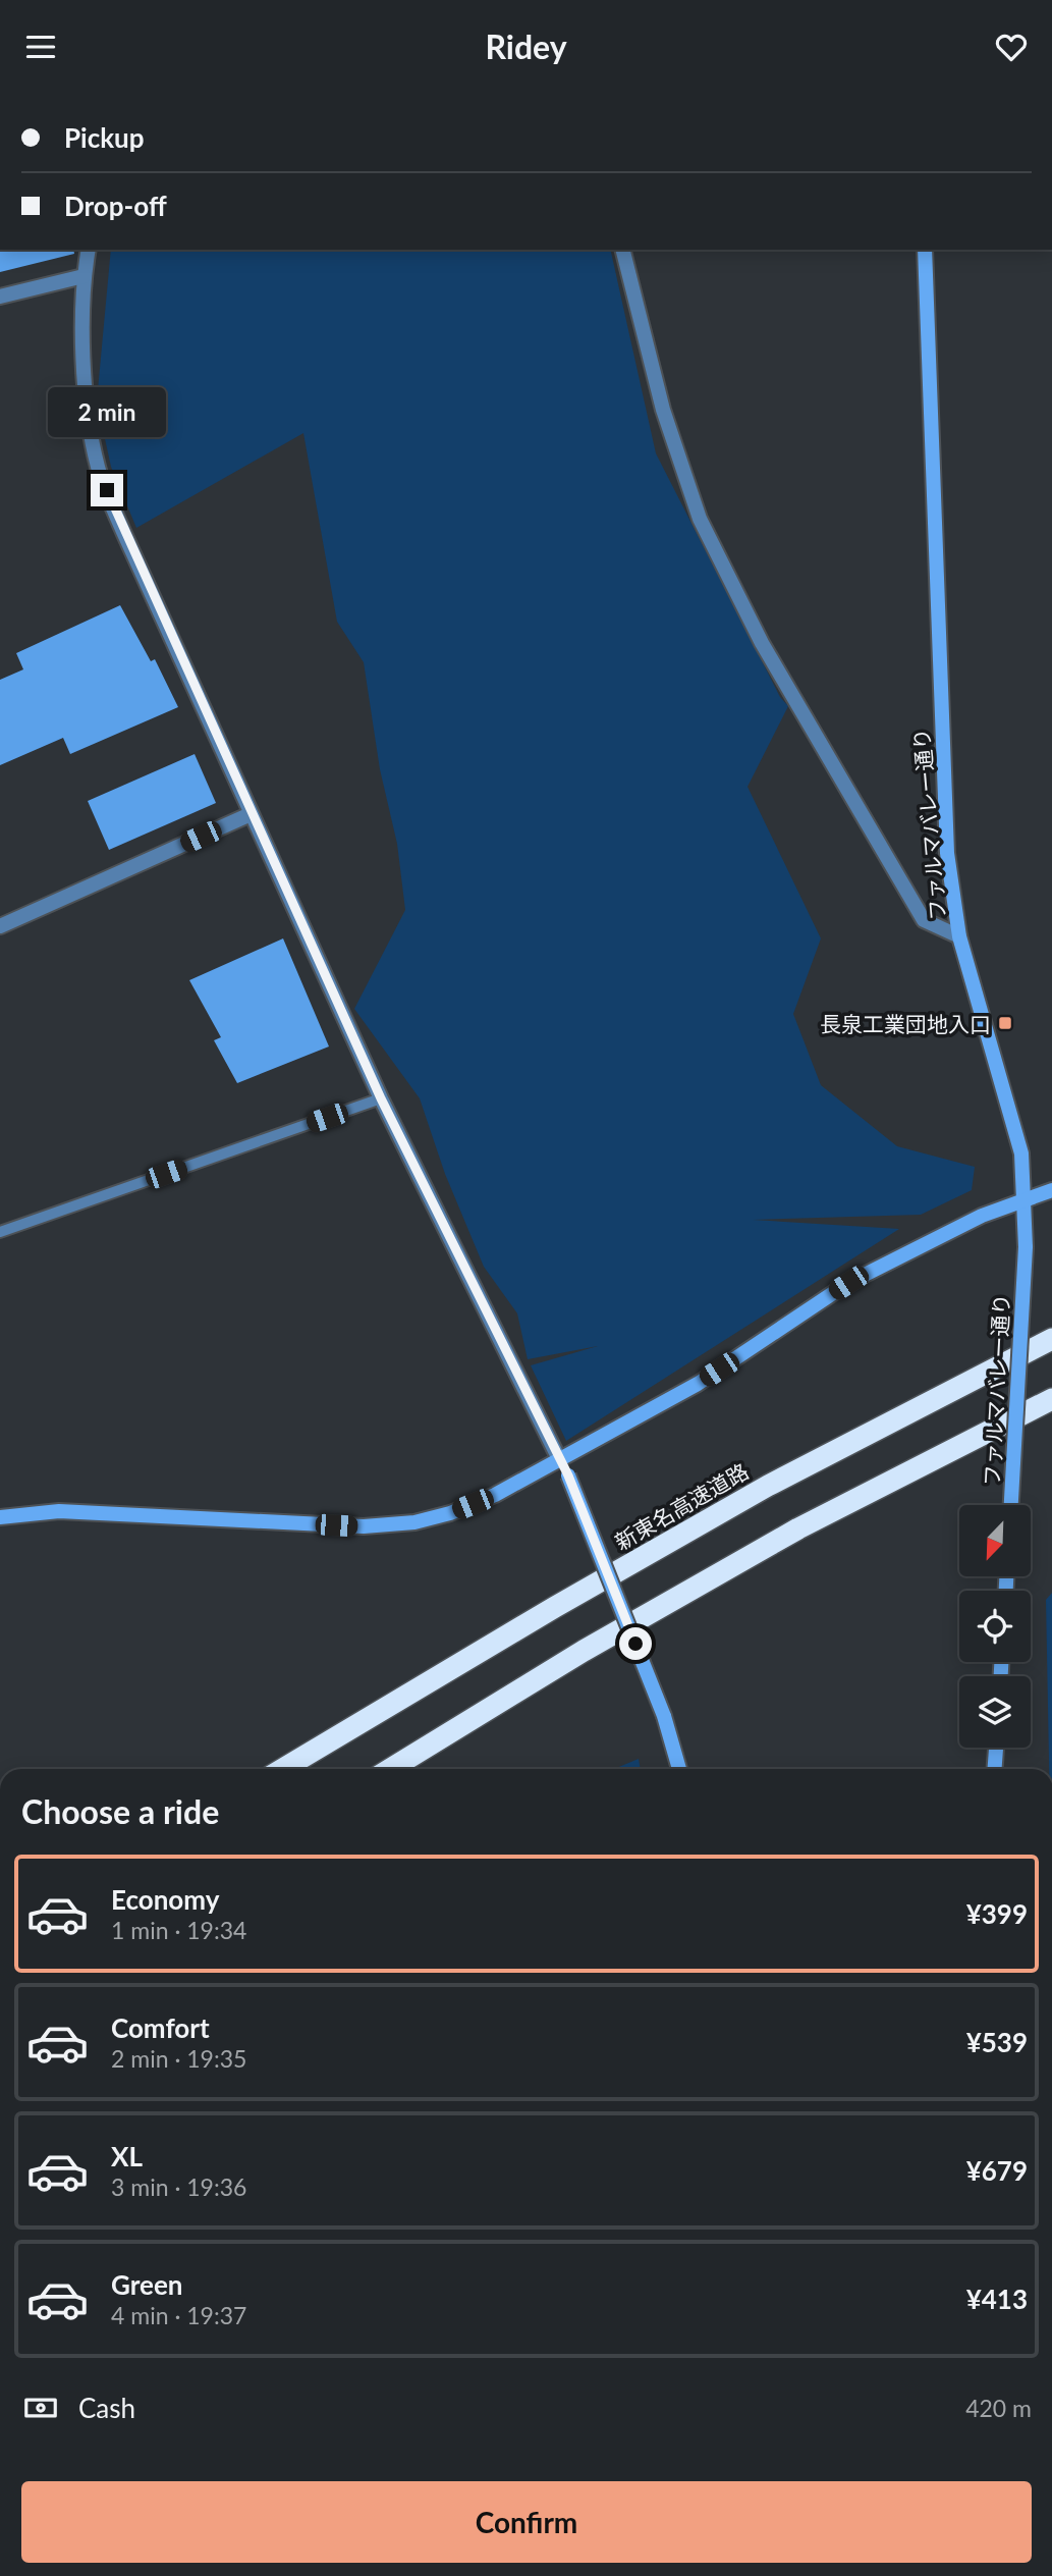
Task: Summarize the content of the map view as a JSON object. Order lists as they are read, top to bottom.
{
  "streets": {
    "highway": ["新東名高速道路"],
    "street": ["ファルマバレー通り"]
  },
  "places": {
    "transit": ["長泉工業団地入口"]
  },
  "north": "bottom left",
  "page": {
    "header": "Ridey",
    "banner": ["Pickup", "Drop-off"],
    "bubble": "2 min",
    "heading": "Choose a ride",
    "list": [
      {
        "name": "Economy",
        "note": "1 min · 19:34",
        "value": "¥399"
      },
      {
        "name": "Comfort",
        "note": "2 min · 19:35",
        "value": "¥539"
      },
      {
        "name": "XL",
        "note": "3 min · 19:36",
        "value": "¥679"
      },
      {
        "name": "Green",
        "note": "4 min · 19:37",
        "value": "¥413"
      }
    ],
    "pay": ["Cash", "420 m"],
    "buttons": "Confirm"
  }
}
